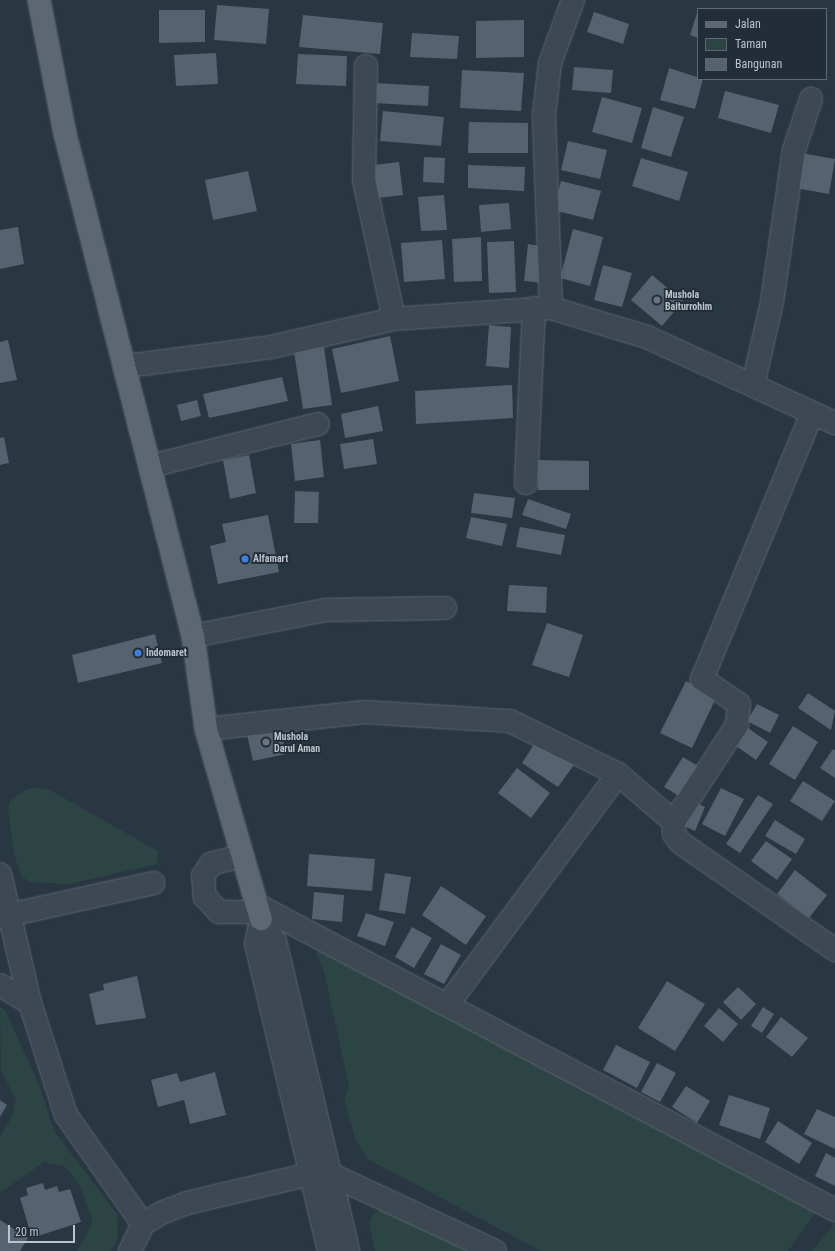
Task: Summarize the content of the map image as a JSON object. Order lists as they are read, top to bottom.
{
  "places": [
    "Mushola Baiturrohim",
    "Alfamart",
    "Indomaret",
    "Mushola Darul Aman"
  ],
  "legend": ["Jalan", "Taman", "Bangunan"],
  "scale_bar": "20 m"
}
